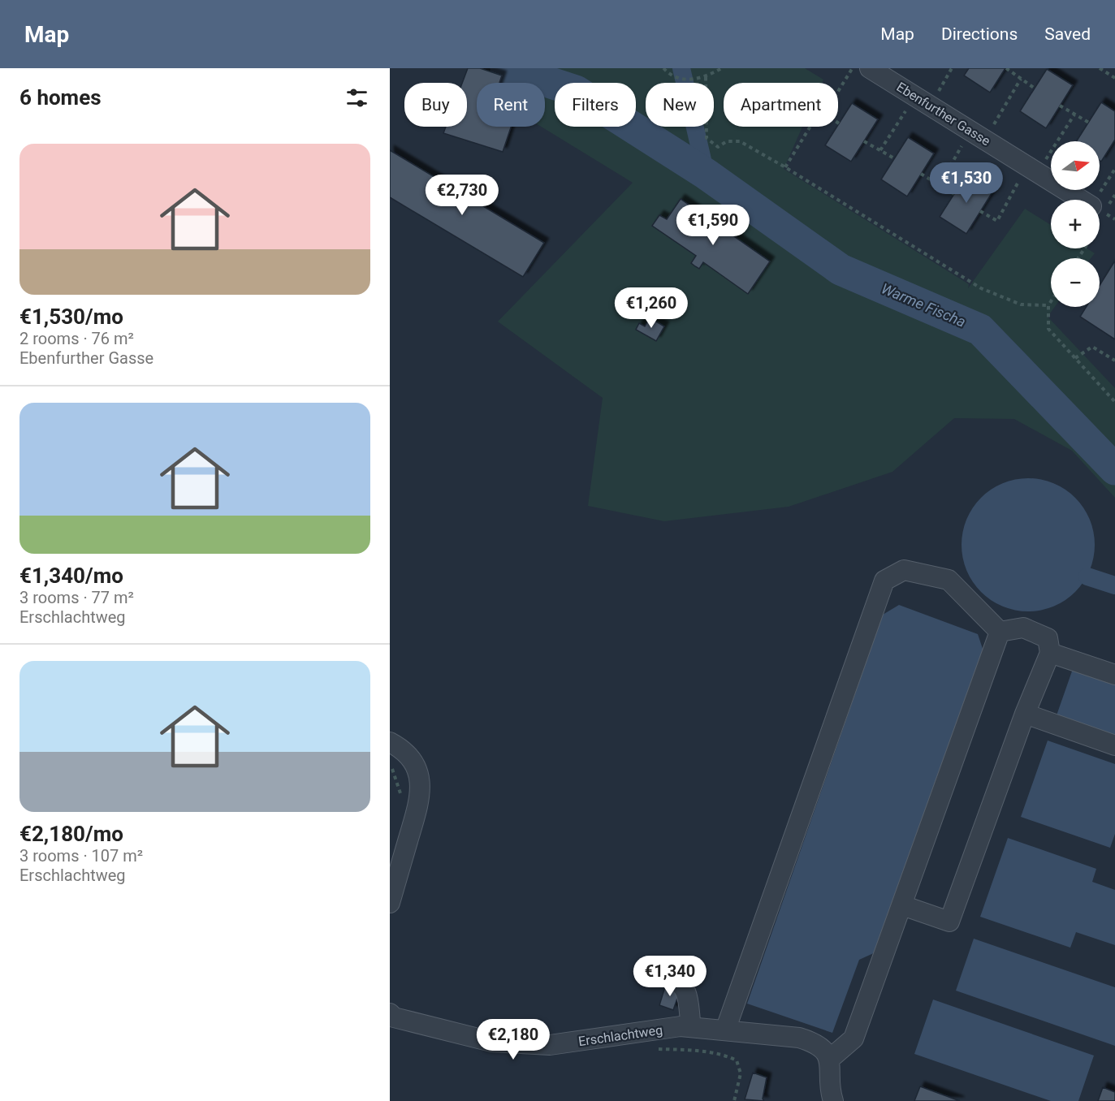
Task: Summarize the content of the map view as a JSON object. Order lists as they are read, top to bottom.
{
  "streets": {
    "street": ["Ebenfurther Gasse", "Erschlachtweg"]
  },
  "water": ["Warme Fischa"],
  "north": "right",
  "page": {
    "header": "Map",
    "nav": ["Map", "Directions", "Saved"],
    "heading": "6 homes",
    "chip": [
      "Buy",
      "Rent",
      "Filters",
      "New",
      "Apartment"
    ],
    "list": [
      {
        "name": "€1,530/mo",
        "note": "2 rooms · 76 m² · Ebenfurther Gasse"
      },
      {
        "name": "€1,340/mo",
        "note": "3 rooms · 77 m² · Erschlachtweg"
      },
      {
        "name": "€2,180/mo",
        "note": "3 rooms · 107 m² · Erschlachtweg"
      }
    ],
    "map_buttons": ["+", "−"],
    "price": [
      "€1,530",
      "€2,730",
      "€1,590",
      "€1,260",
      "€1,340",
      "€2,180"
    ]
  }
}
